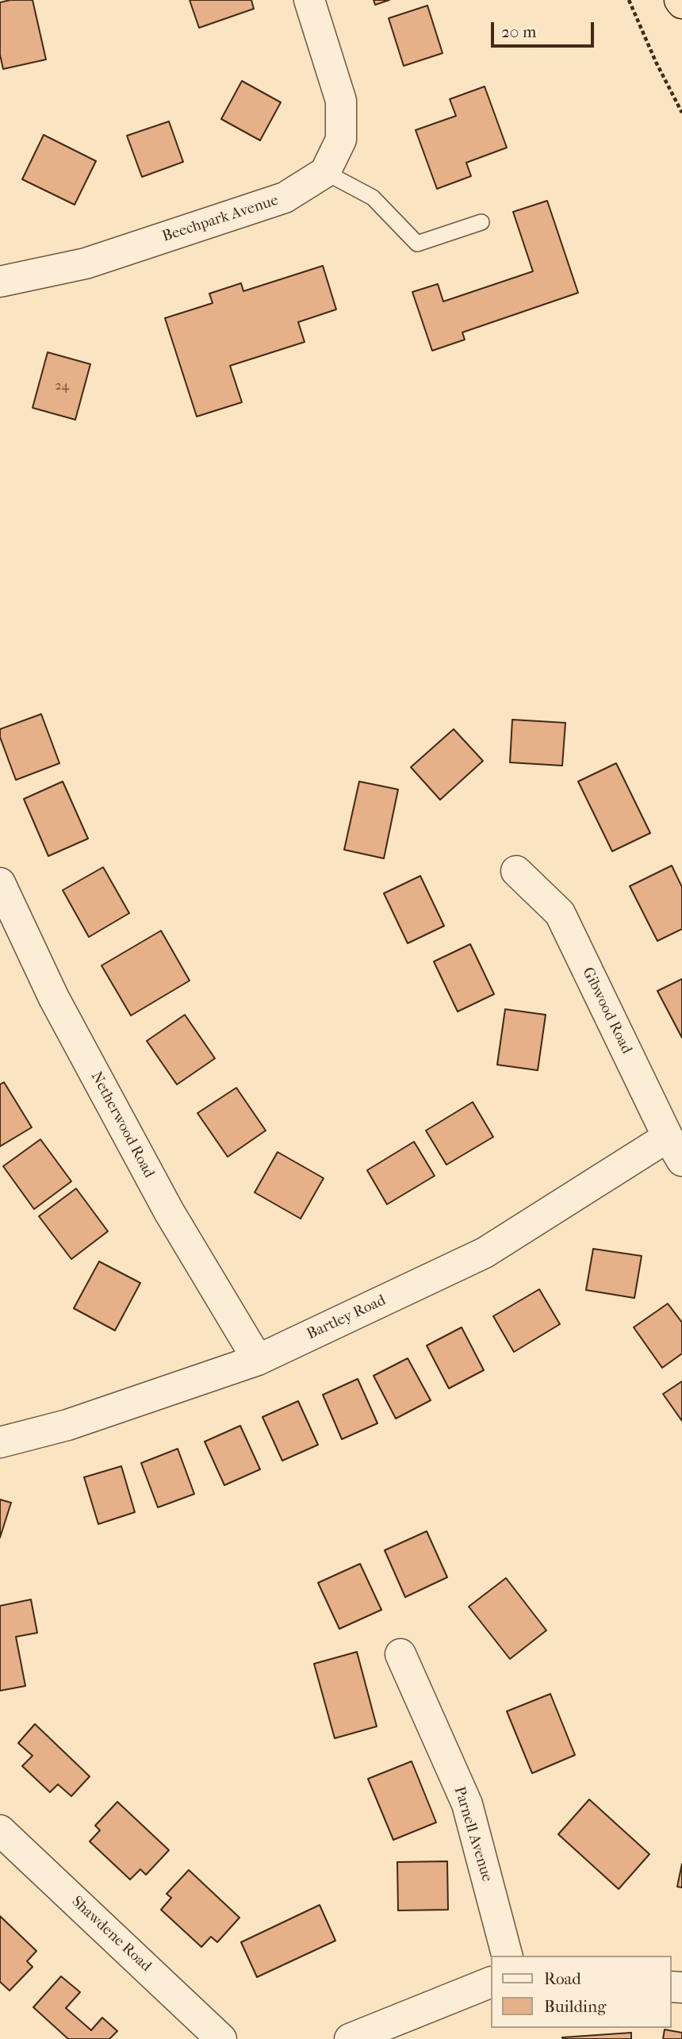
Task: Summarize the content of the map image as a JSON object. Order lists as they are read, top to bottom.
{
  "streets": {
    "street": [
      "Beechpark Avenue",
      "Gibwood Road",
      "Netherwood Road",
      "Bartley Road",
      "Parnell Avenue",
      "Shawdene Road"
    ]
  },
  "crossings": [
    ["Gibwood Road", "Bartley Road"],
    ["Netherwood Road", "Bartley Road"]
  ],
  "house_numbers": ["24"],
  "legend": ["Road", "Building"],
  "scale_bar": "20 m"
}
